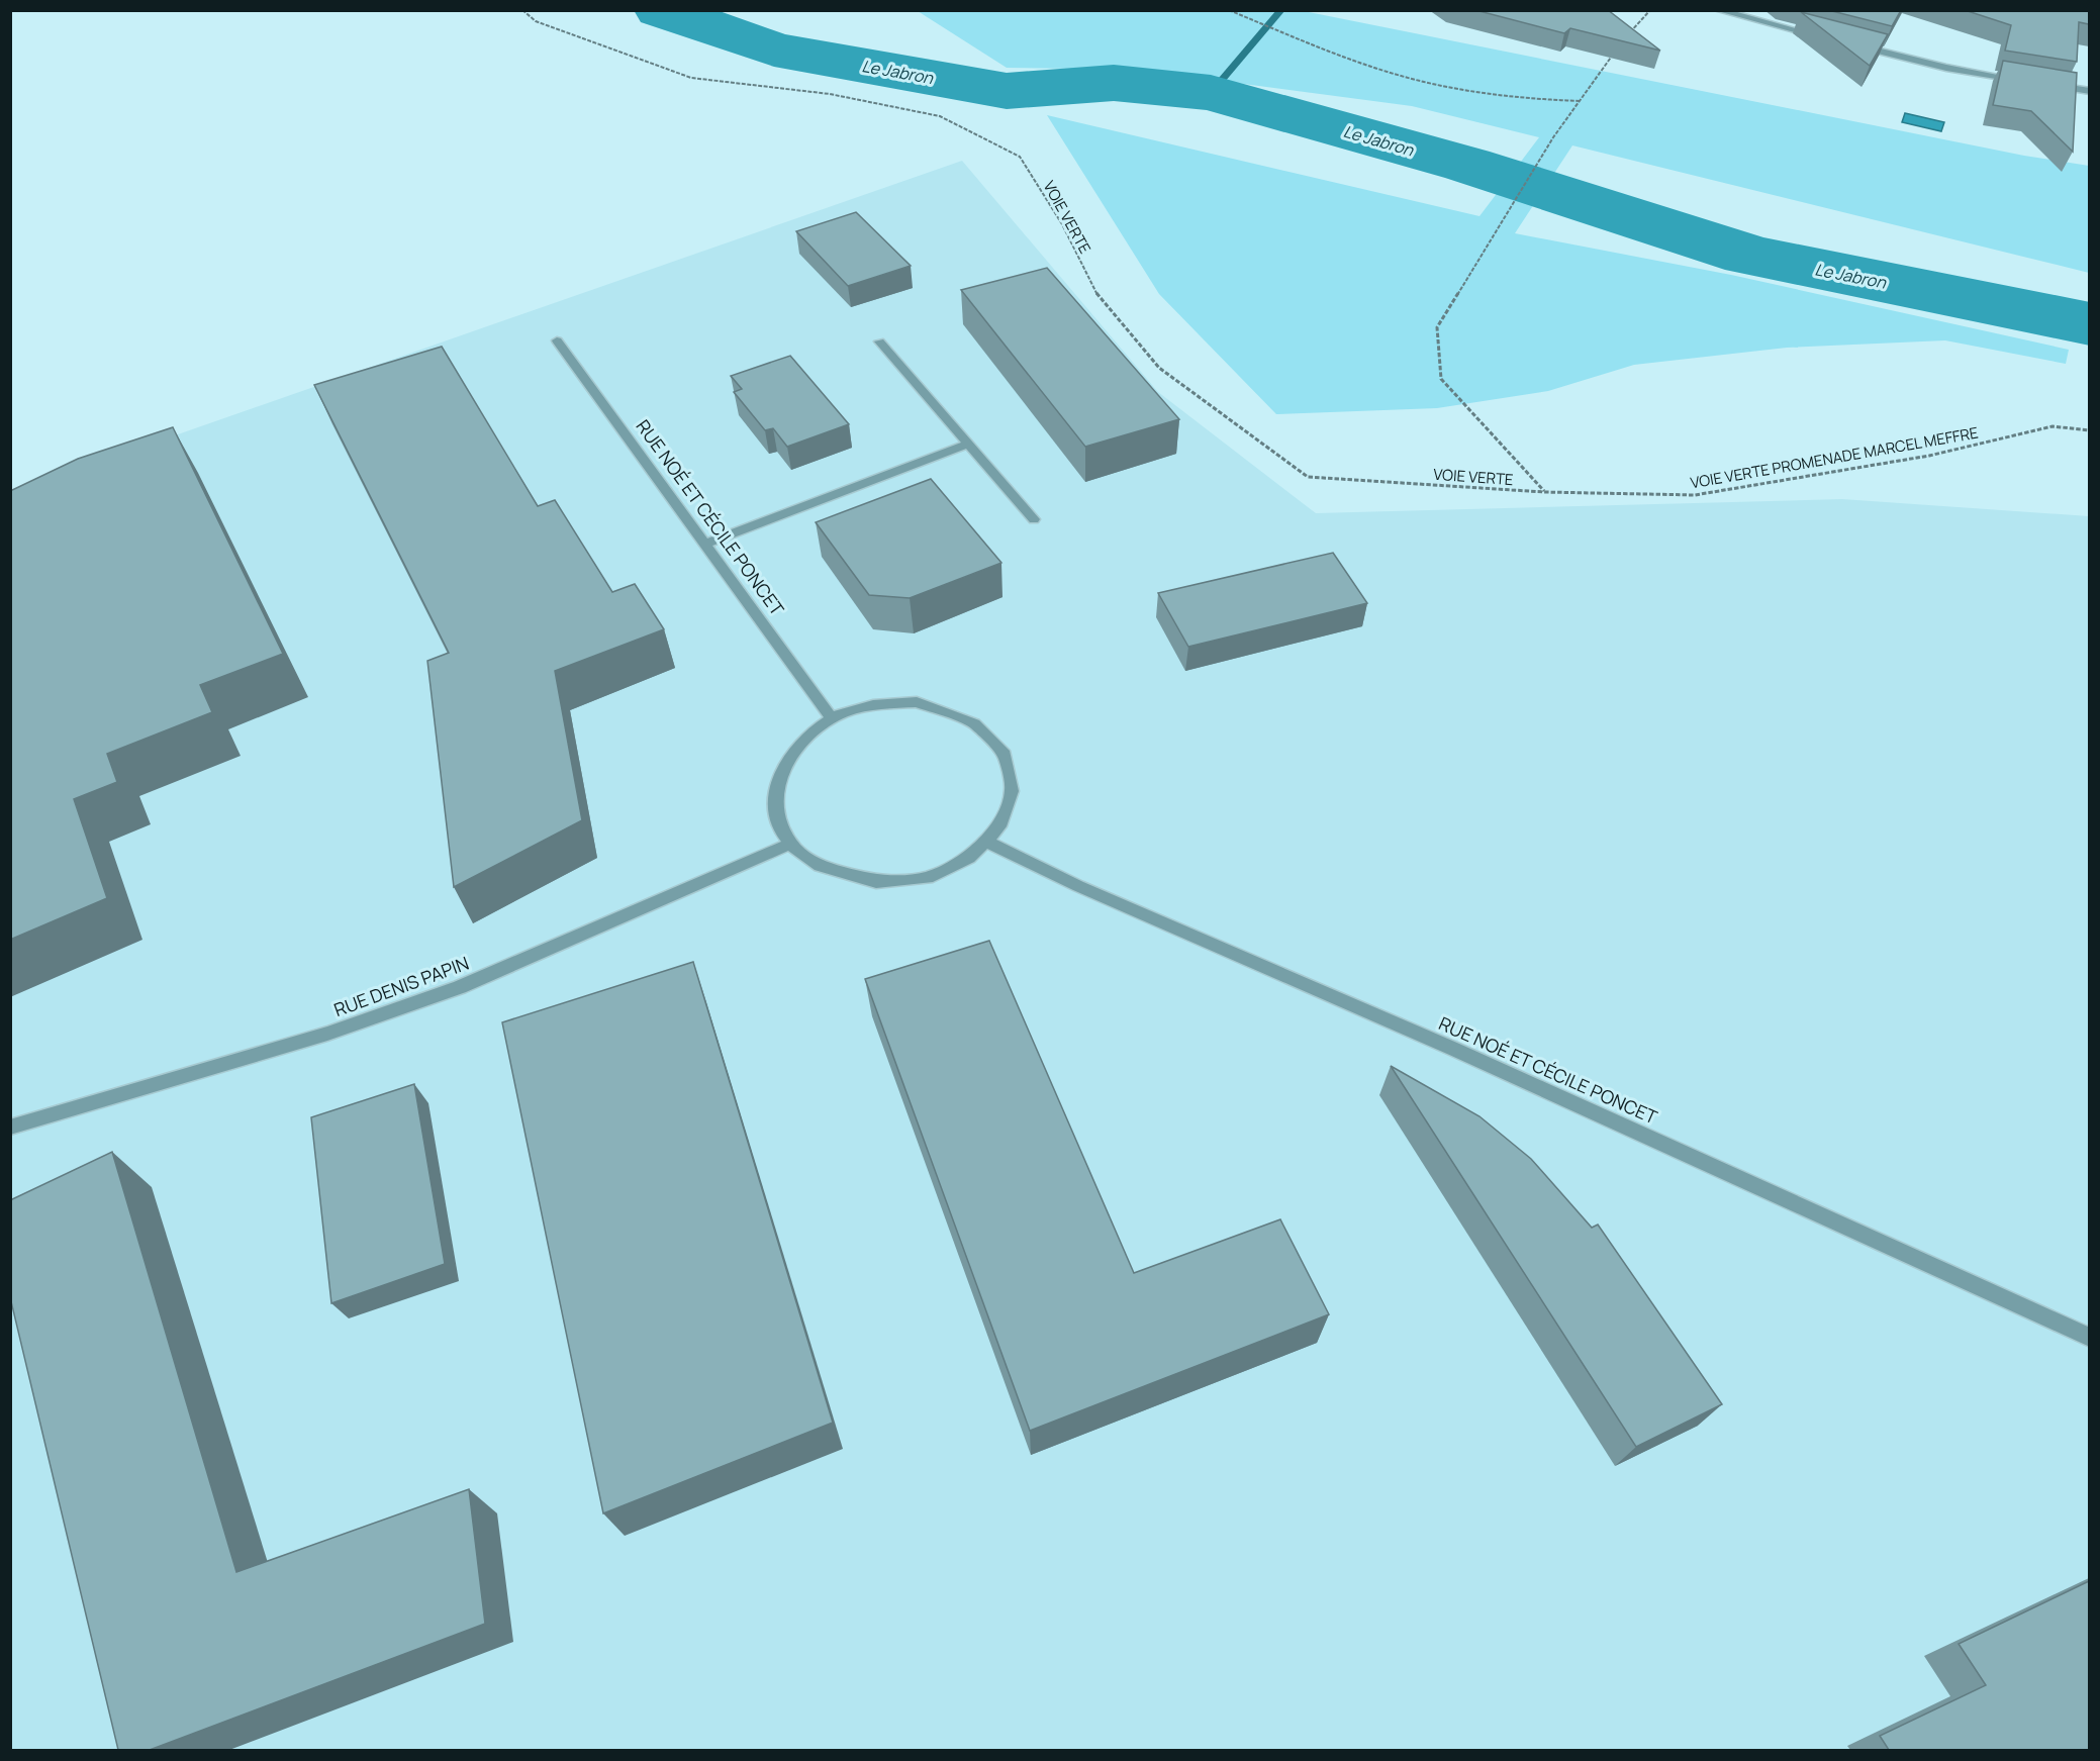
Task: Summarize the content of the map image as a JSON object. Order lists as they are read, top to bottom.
{
  "streets": {
    "street": ["RUE NOÉ ET CÉCILE PONCET", "RUE DENIS PAPIN"],
    "path": ["VOIE VERTE", "VOIE VERTE PROMENADE MARCEL MEFFRE"]
  },
  "crossings": [
    ["VOIE VERTE", "VOIE VERTE PROMENADE MARCEL MEFFRE"],
    ["RUE NOÉ ET CÉCILE PONCET", "RUE DENIS PAPIN"]
  ],
  "water": ["Le Jabron"]
}
